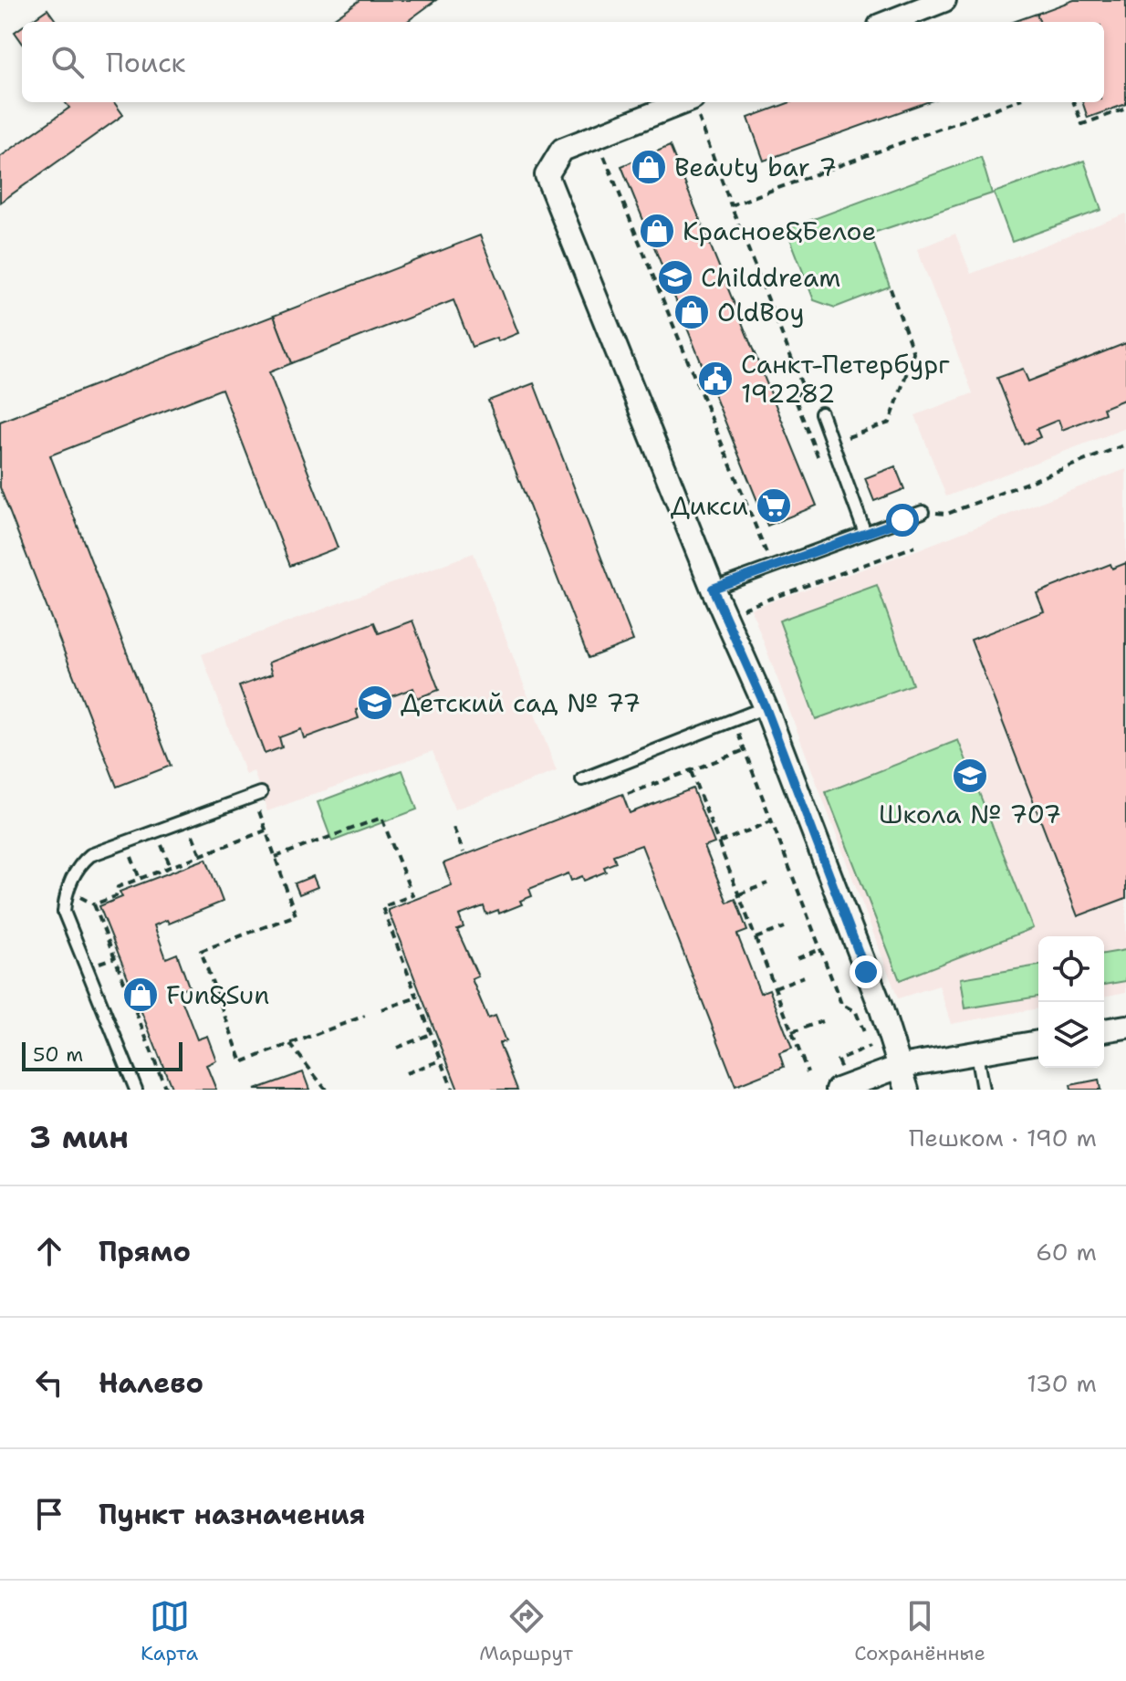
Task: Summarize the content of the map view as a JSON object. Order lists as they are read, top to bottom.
{
  "places": {
    "shop": [
      "Beauty bar 7",
      "Красное&Белое",
      "OldBoy",
      "Fun&Sun"
    ],
    "school or university": ["Childdream", "Детский сад № 77", "Школа № 707"],
    "public building": ["Санкт-Петербург 192282"],
    "supermarket": ["Дикси"]
  },
  "scale_bar": "50 m",
  "page": {
    "search": "Поиск",
    "scale": "50 m",
    "heading": ["3 мин", "Пешком · 190 m"],
    "list": [
      ["Прямо", "60 m"],
      ["Налево", "130 m"],
      "Пункт назначения"
    ],
    "nav": ["Карта", "Маршрут", "Сохранённые"]
  }
}
